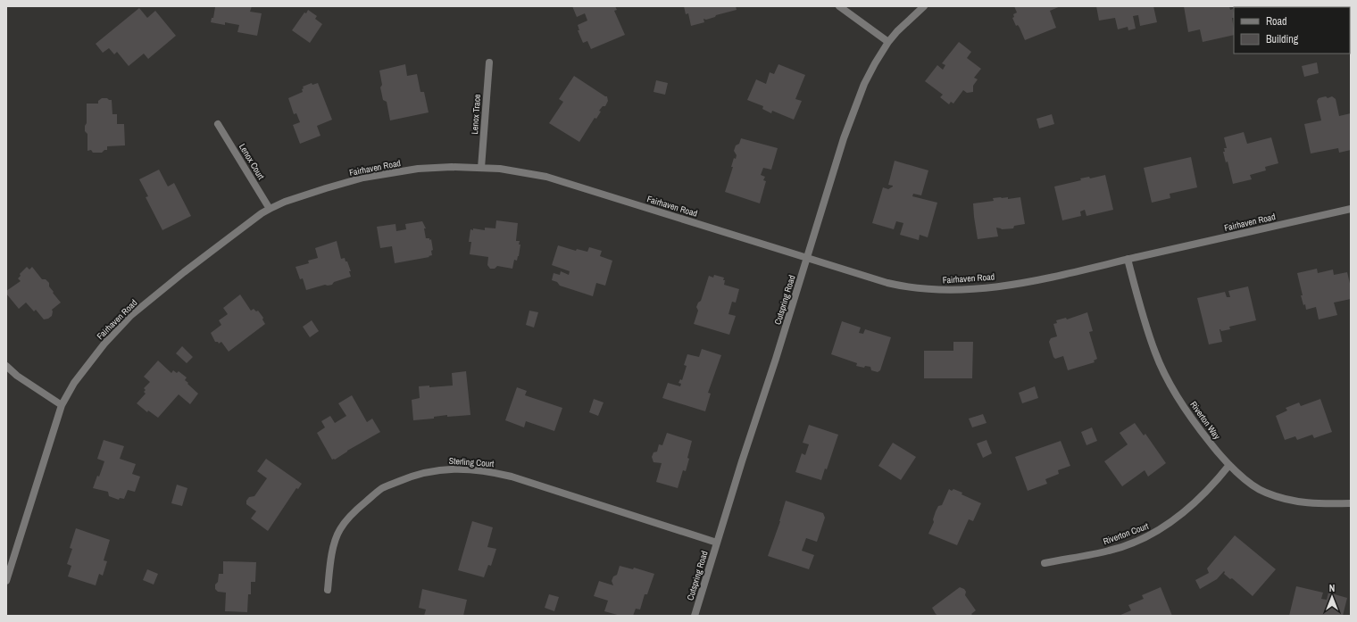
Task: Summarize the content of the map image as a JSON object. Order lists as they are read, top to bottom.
{
  "streets": {
    "street": [
      "Lenox Trace",
      "Lenox Court",
      "Fairhaven Road",
      "Cutspring Road",
      "Riverton Way",
      "Sterling Court",
      "Riverton Court"
    ]
  },
  "crossings": [
    ["Lenox Trace", "Fairhaven Road"],
    ["Lenox Court", "Fairhaven Road"],
    ["Fairhaven Road", "Cutspring Road"],
    ["Fairhaven Road", "Riverton Way"],
    ["Cutspring Road", "Sterling Court"],
    ["Riverton Way", "Riverton Court"]
  ],
  "legend": ["Road", "Building"],
  "north": "top"
}
